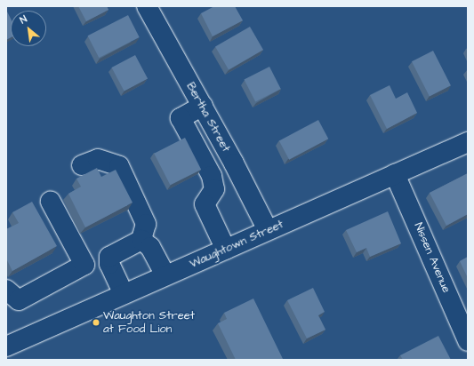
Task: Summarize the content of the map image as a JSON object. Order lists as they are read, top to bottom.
{
  "streets": {
    "main road": ["Bertha Street", "Waughtown Street", "Nissen Avenue"]
  },
  "crossings": [
    ["Bertha Street", "Waughtown Street"],
    ["Waughtown Street", "Nissen Avenue"]
  ],
  "places": ["Waughton Street at Food Lion"],
  "north": "top left"
}
